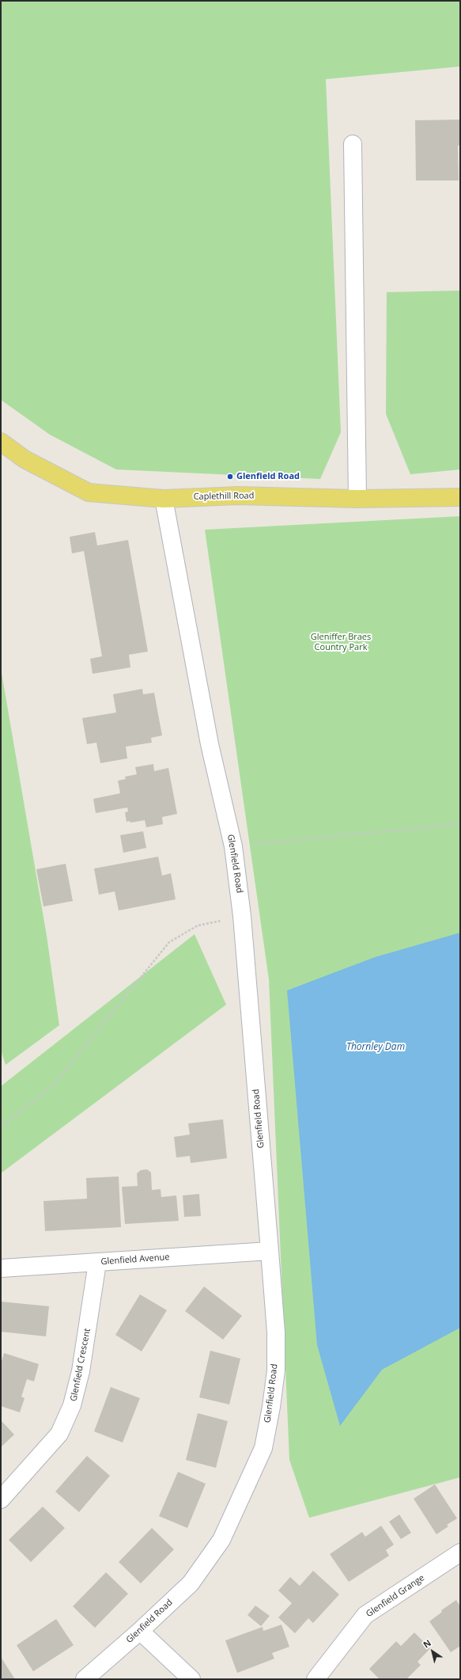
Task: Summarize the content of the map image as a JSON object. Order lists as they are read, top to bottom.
{
  "streets": {
    "main road": ["Caplethill Road"],
    "street": [
      "Glenfield Road",
      "Glenfield Avenue",
      "Glenfield Crescent",
      "Glenfield Grange"
    ]
  },
  "crossings": [
    ["Caplethill Road", "Glenfield Road"],
    ["Glenfield Road", "Glenfield Avenue"],
    ["Glenfield Avenue", "Glenfield Crescent"]
  ],
  "water": ["Thornley Dam"],
  "parks": ["Gleniffer Braes Country Park"],
  "places": ["Glenfield Road"],
  "north": "top left"
}
